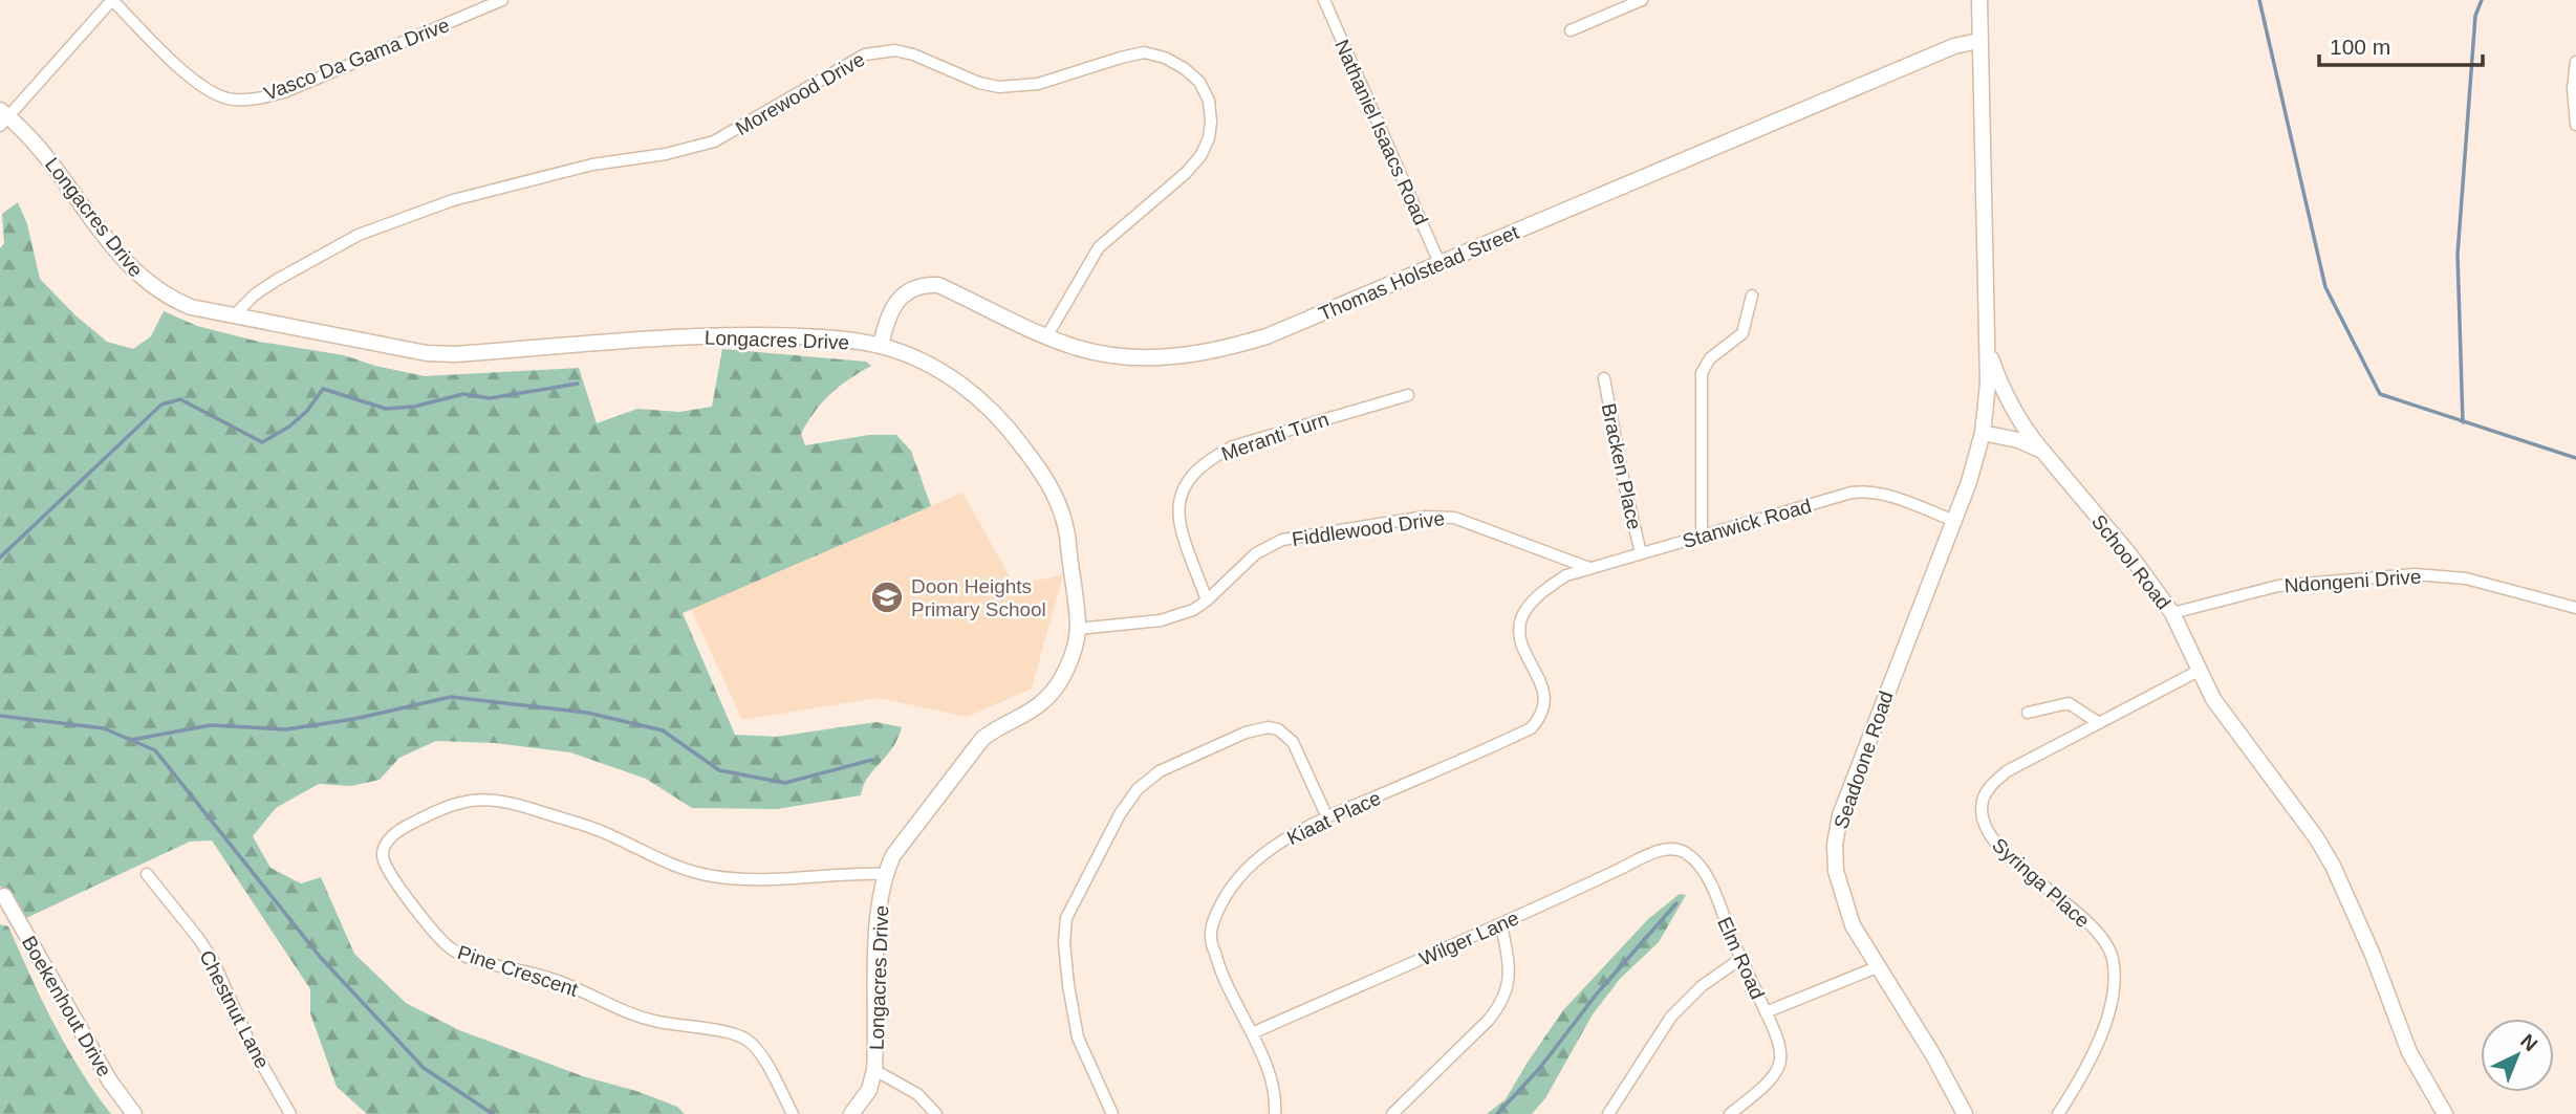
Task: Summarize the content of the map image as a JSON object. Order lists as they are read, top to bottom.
{
  "streets": {
    "street": [
      "Vasco Da Gama Drive",
      "Morewood Drive",
      "Nathaniel Isaacs Road",
      "Longacres Drive",
      "Thomas Holstead Street",
      "Meranti Turn",
      "Bracken Place",
      "Stanwick Road",
      "Fiddlewood Drive",
      "School Road",
      "Ndongeni Drive",
      "Seadoone Road",
      "Kiaat Place",
      "Syringa Place",
      "Wilger Lane",
      "Elm Road",
      "Pine Crescent",
      "Boekenhout Drive",
      "Chestnut Lane"
    ]
  },
  "crossings": [
    ["Morewood Drive", "Longacres Drive"],
    ["Morewood Drive", "Thomas Holstead Street"],
    ["Nathaniel Isaacs Road", "Thomas Holstead Street"],
    ["Longacres Drive", "Thomas Holstead Street"],
    ["Longacres Drive", "Fiddlewood Drive"],
    ["Longacres Drive", "Pine Crescent"],
    ["Meranti Turn", "Fiddlewood Drive"],
    ["Bracken Place", "Stanwick Road"],
    ["Stanwick Road", "Fiddlewood Drive"],
    ["Stanwick Road", "Seadoone Road"],
    ["Stanwick Road", "Kiaat Place"],
    ["School Road", "Ndongeni Drive"],
    ["School Road", "Syringa Place"],
    ["Kiaat Place", "Wilger Lane"],
    ["Wilger Lane", "Elm Road"]
  ],
  "places": {
    "school or university": ["Doon Heights Primary School"]
  },
  "scale_bar": "100 m",
  "north": "top right"
}
